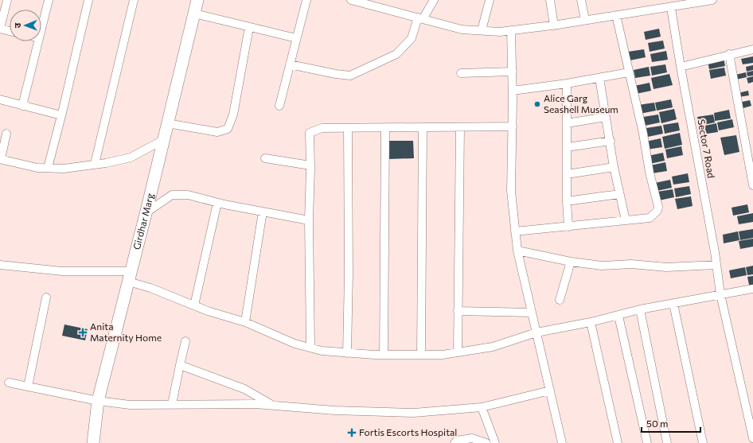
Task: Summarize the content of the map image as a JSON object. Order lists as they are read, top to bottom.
{
  "streets": {
    "street": ["Sector 7 Road", "Girdhar Marg"]
  },
  "places": {
    "other": ["Alice Garg Seashell Museum"],
    "health": ["Anita Maternity Home", "Fortis Escorts Hospital"]
  },
  "scale_bar": "50 m",
  "north": "left"
}
